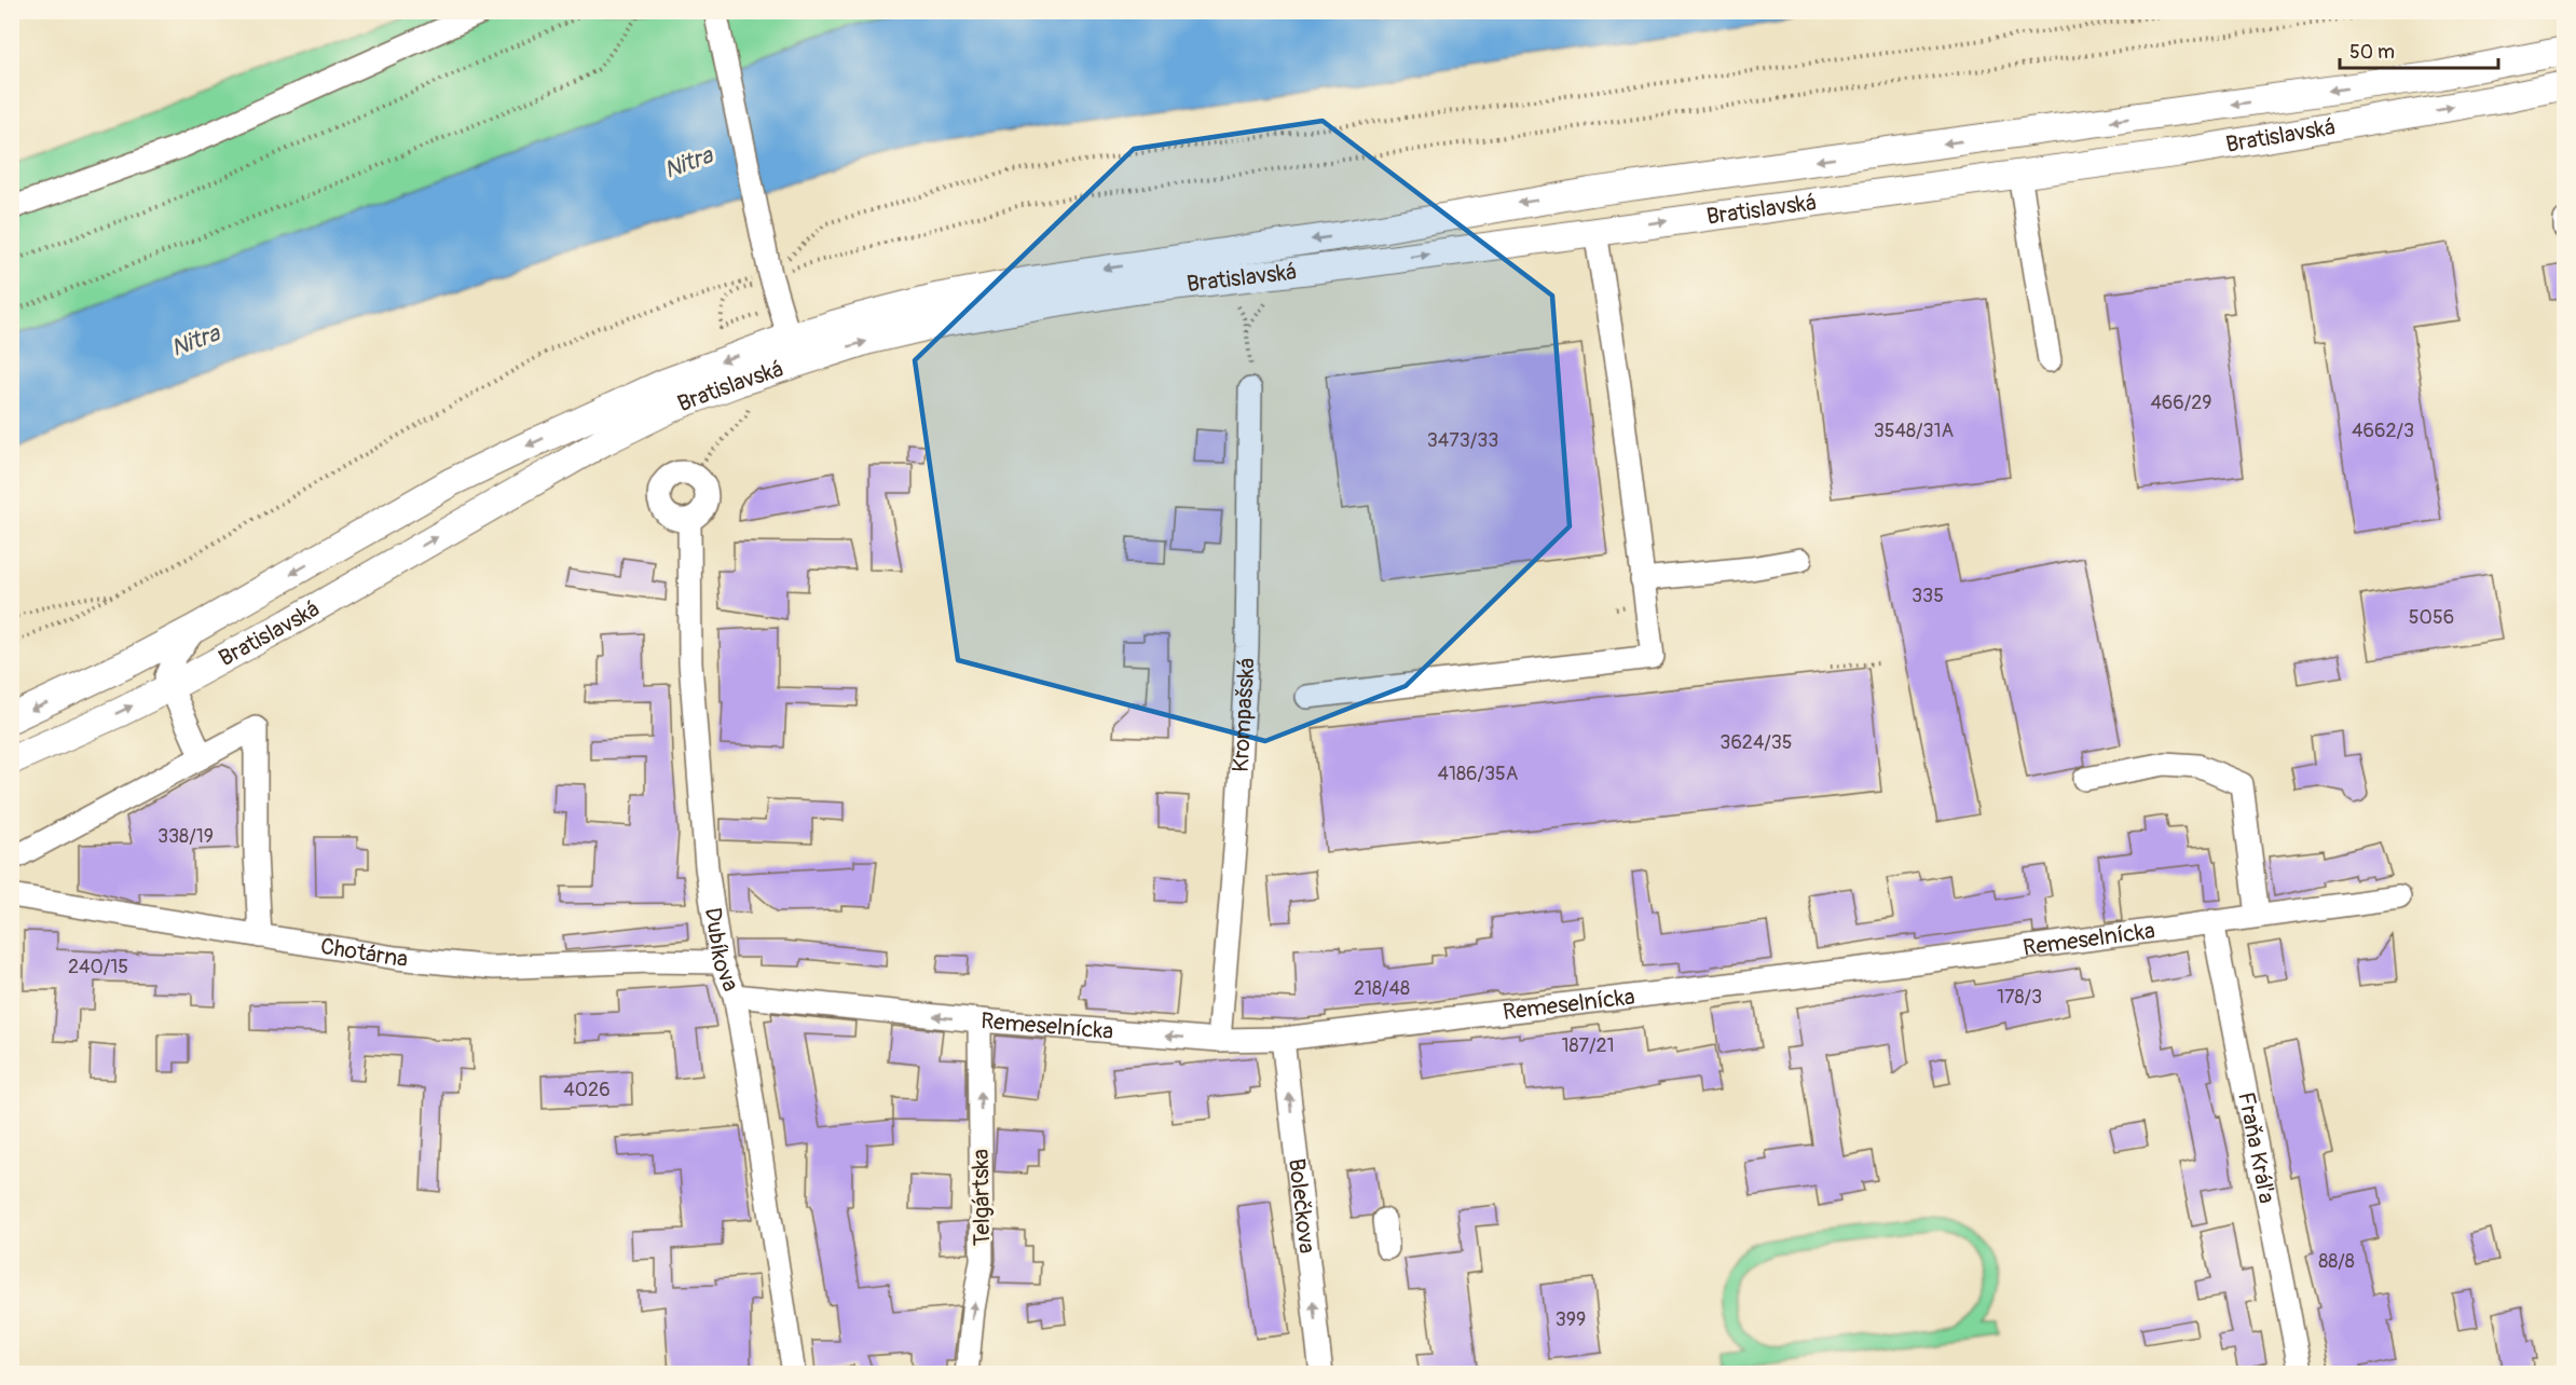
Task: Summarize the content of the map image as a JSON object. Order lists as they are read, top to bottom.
{
  "streets": {
    "main road": ["Bratislavská"],
    "street": [
      "Krompašská",
      "Remeselnícka",
      "Dubíkova",
      "Chotárna",
      "Fraňa Kráľa",
      "Telgártska",
      "Bolečkova"
    ]
  },
  "crossings": [
    ["Krompašská", "Remeselnícka"],
    ["Remeselnícka", "Dubíkova"],
    ["Remeselnícka", "Fraňa Kráľa"],
    ["Remeselnícka", "Telgártska"],
    ["Remeselnícka", "Bolečkova"],
    ["Dubíkova", "Chotárna"]
  ],
  "one_way": ["Telgártska", "Bolečkova"],
  "water": ["Nitra"],
  "house_numbers": [
    "466/29",
    "3548/31A",
    "4662/3",
    "3473/33",
    "335",
    "5056",
    "3624/35",
    "4186/35A",
    "338/19",
    "240/15",
    "218/48",
    "178/3",
    "187/21",
    "4026",
    "88/8",
    "399"
  ],
  "scale_bar": "50 m"
}
